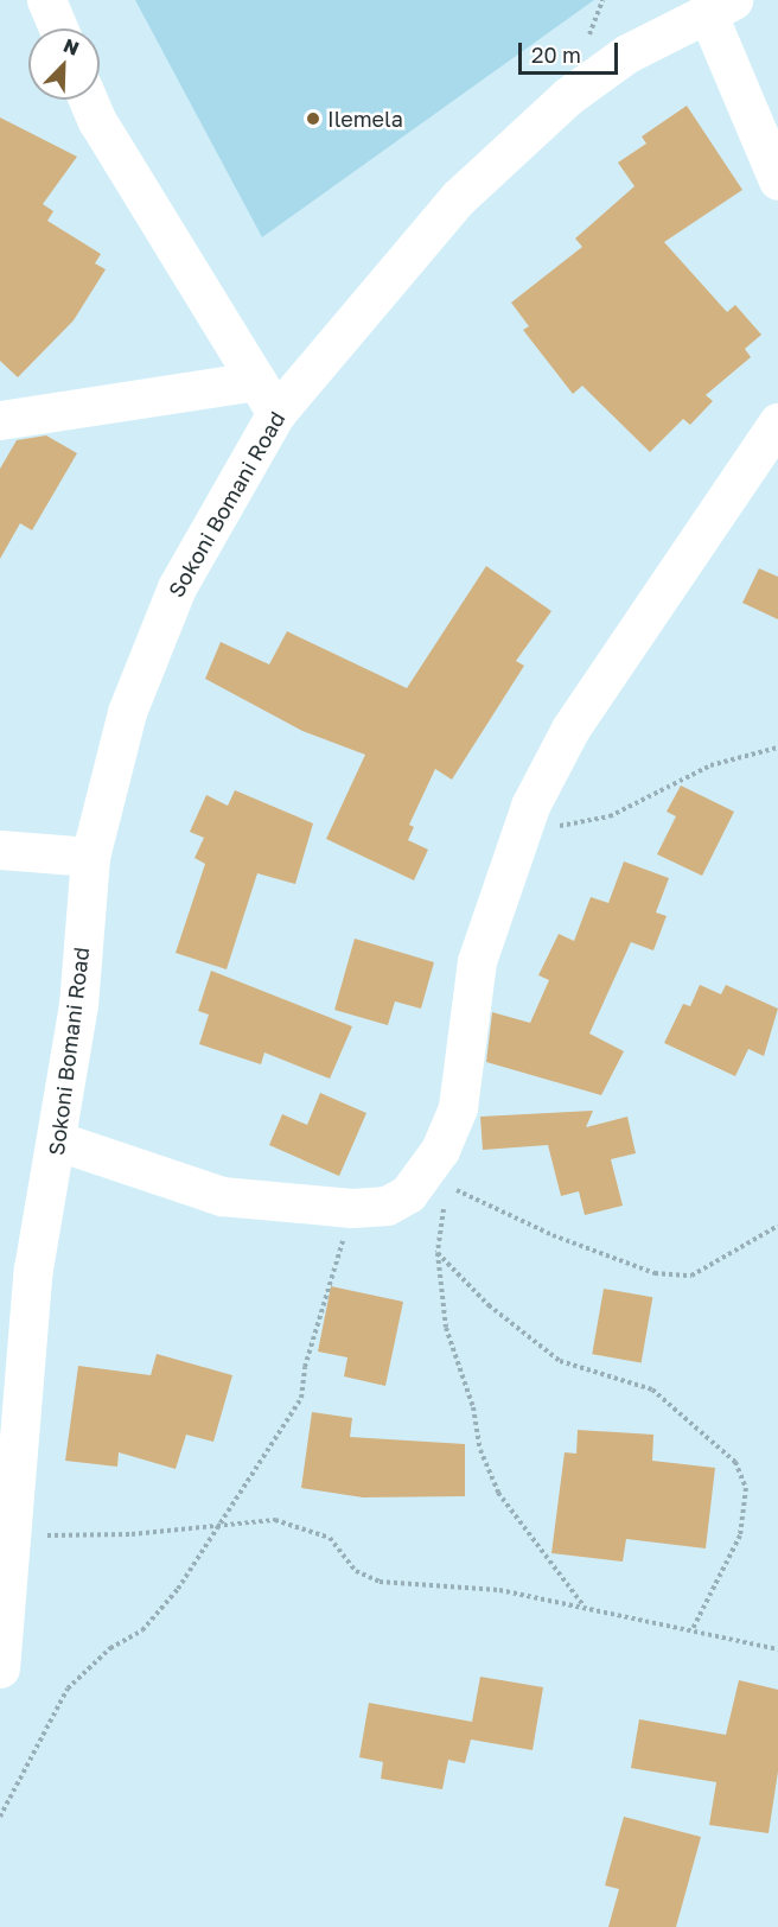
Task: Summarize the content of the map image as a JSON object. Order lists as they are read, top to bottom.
{
  "streets": {
    "street": ["Sokoni Bomani Road"]
  },
  "places": ["Ilemela"],
  "scale_bar": "20 m",
  "north": "top right"
}
